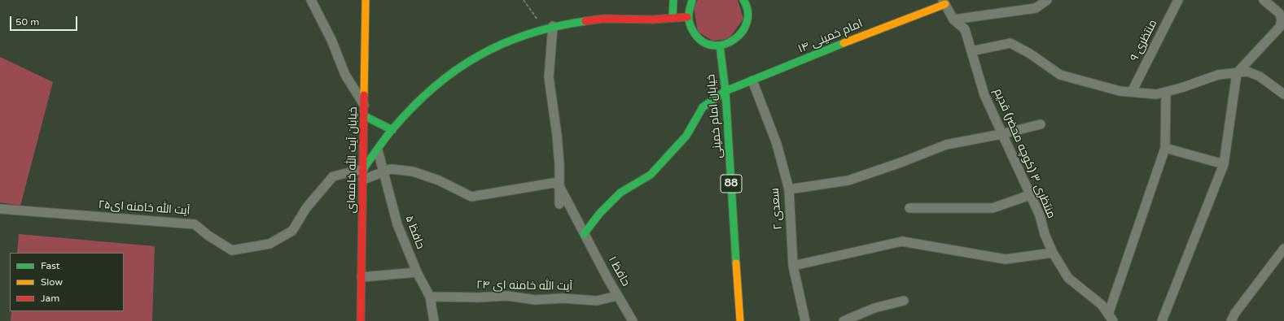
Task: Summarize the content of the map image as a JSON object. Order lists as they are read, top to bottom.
{
  "streets": {
    "main road": [
      "امام خمینی ۱۴",
      "خیابان امام خمینی",
      "خیابان آیت الله خامنه‌ای",
      "88"
    ],
    "street": [
      "منتظری ۹",
      "منتظری ۳ (کوچه محضر) قدیم",
      "آیت الله خامنه ای۲۵",
      "سعدی ۲",
      "حافظ ۵",
      "حافظ ۱",
      "آیت الله خامنه ای ۲۴"
    ]
  },
  "crossings": [
    ["امام خمینی ۱۴", "خیابان امام خمینی"],
    ["امام خمینی ۱۴", "منتظری ۳ (کوچه محضر) قدیم"],
    ["امام خمینی ۱۴", "سعدی ۲"],
    ["امام خمینی ۱۴", "حافظ ۱"],
    ["خیابان آیت الله خامنه‌ای", "آیت الله خامنه ای۲۵"],
    ["حافظ ۵", "آیت الله خامنه ای ۲۴"],
    ["حافظ ۱", "آیت الله خامنه ای ۲۴"]
  ],
  "legend": ["Fast", "Slow", "Jam"],
  "scale_bar": "50 m"
}
